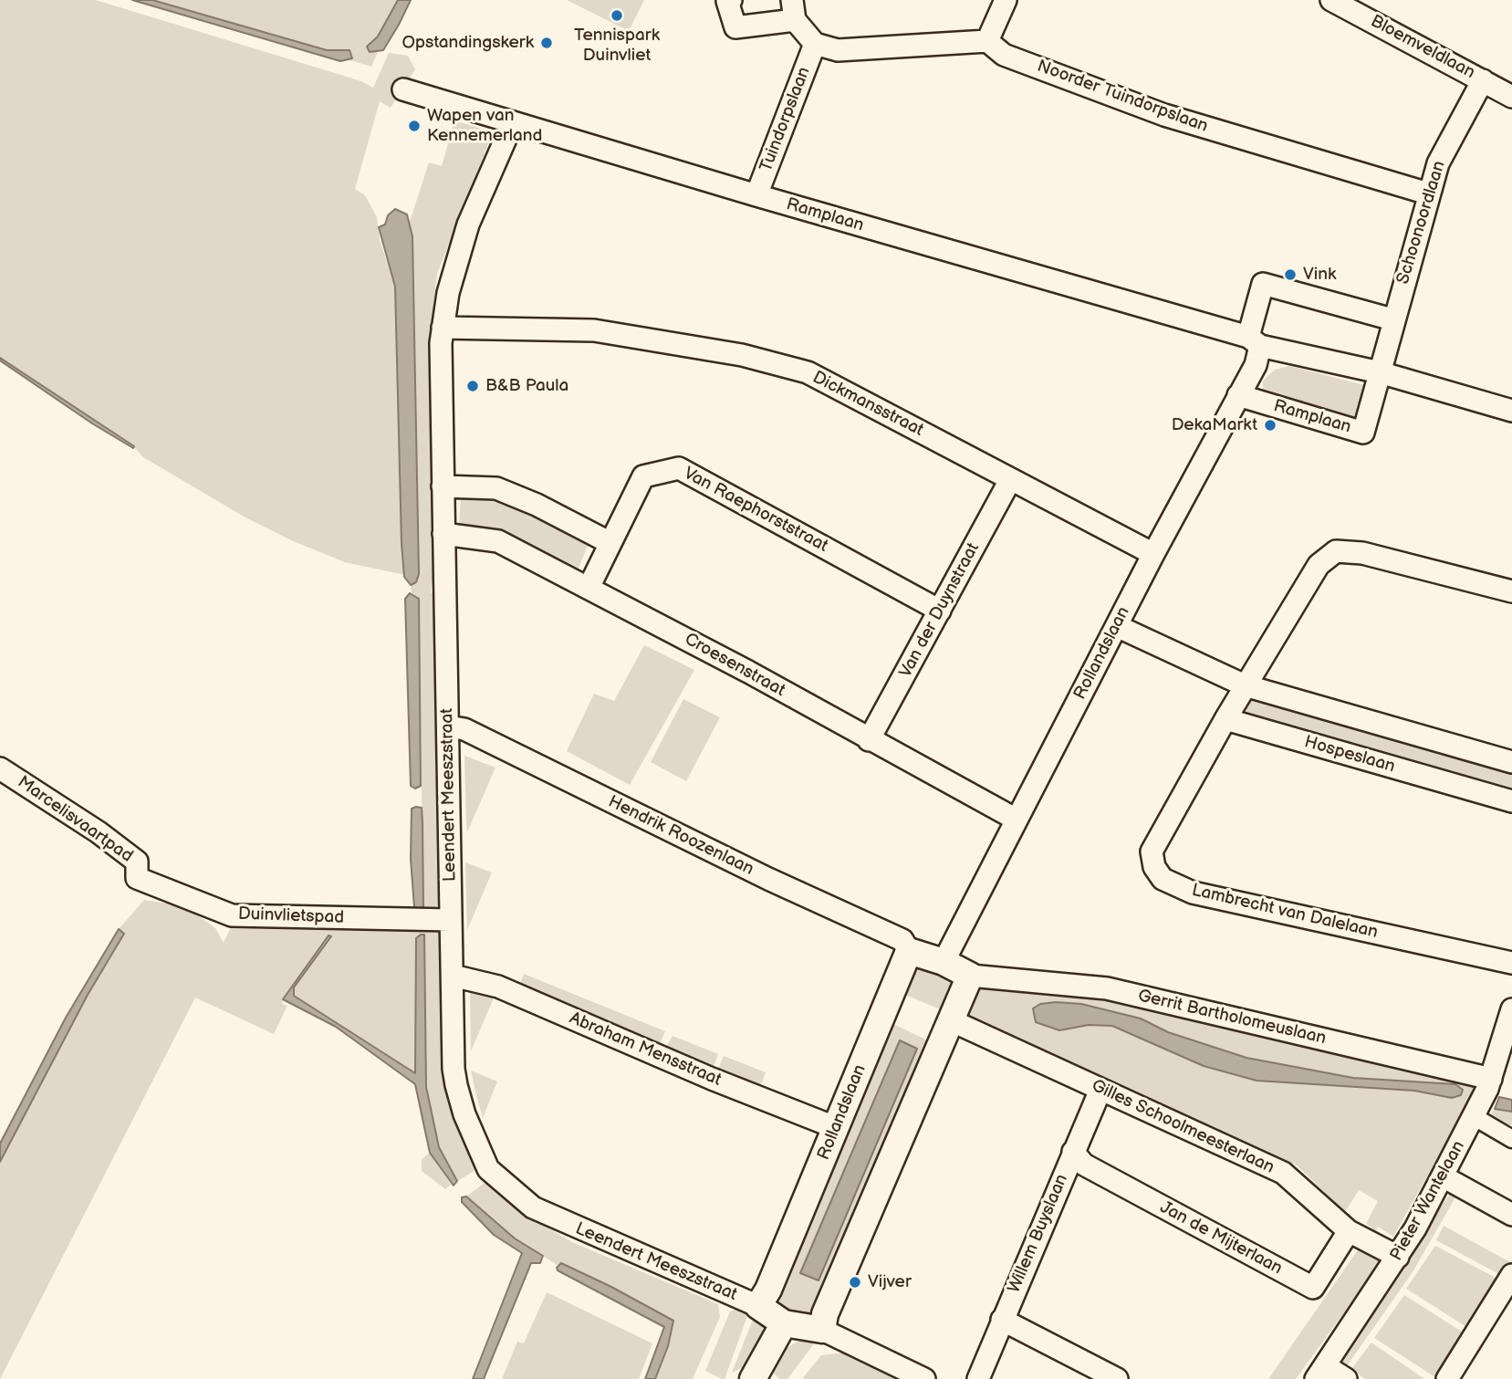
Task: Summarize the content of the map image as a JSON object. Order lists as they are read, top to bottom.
{
  "streets": {
    "street": [
      "Bloemveldlaan",
      "Noorder Tuindorpslaan",
      "Tuindorpslaan",
      "Ramplaan",
      "Schoonoordlaan",
      "Dickmansstraat",
      "Van Raephorststraat",
      "Van der Duynstraat",
      "Rollandslaan",
      "Croesenstraat",
      "Hospeslaan",
      "Leendert Meeszstraat",
      "Marcelisvaartpad",
      "Hendrik Roozenlaan",
      "Lambrecht van Dalelaan",
      "Duinvlietspad",
      "Gerrit Bartholomeuslaan",
      "Abraham Mensstraat",
      "Gilles Schoolmeesterlaan",
      "Pieter Wantelaan",
      "Willem Buyslaan",
      "Jan de Mijterlaan"
    ]
  },
  "crossings": [
    ["Bloemveldlaan", "Schoonoordlaan"],
    ["Noorder Tuindorpslaan", "Schoonoordlaan"],
    ["Tuindorpslaan", "Ramplaan"],
    ["Ramplaan", "Schoonoordlaan"],
    ["Ramplaan", "Rollandslaan"],
    ["Ramplaan", "Leendert Meeszstraat"],
    ["Dickmansstraat", "Van der Duynstraat"],
    ["Dickmansstraat", "Rollandslaan"],
    ["Dickmansstraat", "Leendert Meeszstraat"],
    ["Van Raephorststraat", "Van der Duynstraat"],
    ["Van Raephorststraat", "Croesenstraat"],
    ["Van der Duynstraat", "Croesenstraat"],
    ["Rollandslaan", "Croesenstraat"],
    ["Rollandslaan", "Leendert Meeszstraat"],
    ["Rollandslaan", "Hendrik Roozenlaan"],
    ["Rollandslaan", "Abraham Mensstraat"],
    ["Croesenstraat", "Leendert Meeszstraat"],
    ["Hospeslaan", "Lambrecht van Dalelaan"],
    ["Leendert Meeszstraat", "Hendrik Roozenlaan"],
    ["Leendert Meeszstraat", "Duinvlietspad"],
    ["Leendert Meeszstraat", "Abraham Mensstraat"],
    ["Marcelisvaartpad", "Duinvlietspad"],
    ["Gerrit Bartholomeuslaan", "Pieter Wantelaan"],
    ["Gilles Schoolmeesterlaan", "Pieter Wantelaan"],
    ["Gilles Schoolmeesterlaan", "Willem Buyslaan"],
    ["Gilles Schoolmeesterlaan", "Jan de Mijterlaan"],
    ["Willem Buyslaan", "Jan de Mijterlaan"]
  ],
  "places": [
    "Tennispark Duinvliet",
    "Opstandingskerk",
    "Wapen van Kennemerland",
    "Vink",
    "B&B Paula",
    "DekaMarkt",
    "Vijver"
  ]
}
